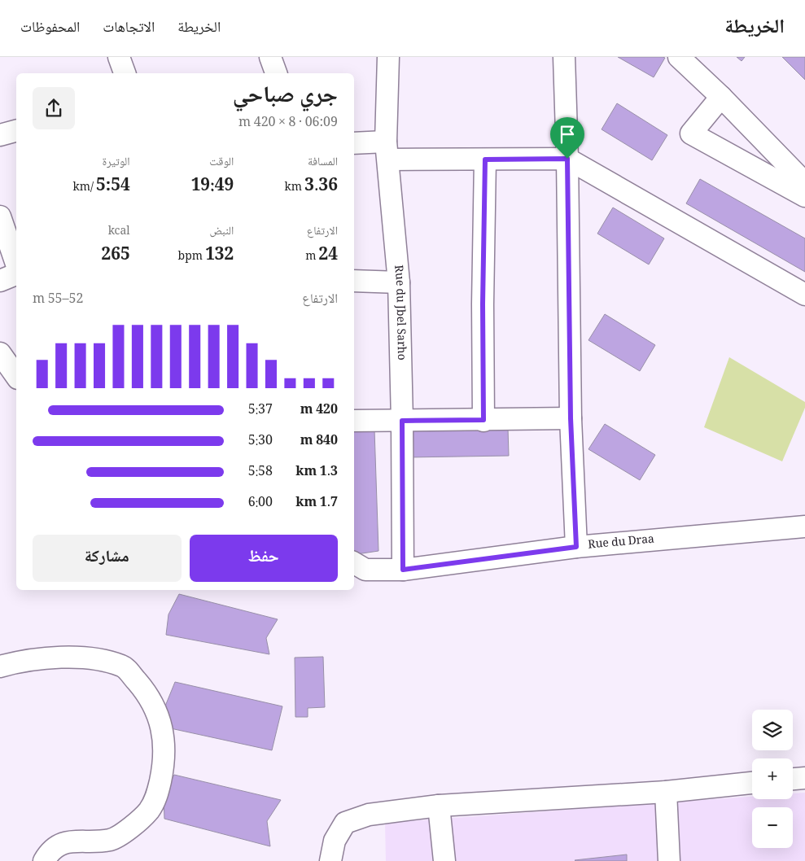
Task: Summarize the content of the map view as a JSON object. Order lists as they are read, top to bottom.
{
  "streets": {
    "street": ["Rue du Jbel Sarho", "Rue du Draa"]
  },
  "crossings": [
    ["Rue du Jbel Sarho", "Rue du Draa"]
  ],
  "page": {
    "header": "الخريطة",
    "nav": ["الخريطة", "الاتجاهات", "المحفوظات"],
    "heading": ["جري صباحي", "06:09 · 8 × 420 m"],
    "stats": [
      ["المسافة", "3.36 km"],
      ["الوقت", "19:49"],
      ["الوتيرة", "5:54 /km"],
      ["الارتفاع", "24 m"],
      ["النبض", "132 bpm"],
      ["kcal", "265"]
    ],
    "chart": ["الارتفاع", "52–55 m"],
    "list": [
      {
        "name": "420 m",
        "note": "5:37"
      },
      {
        "name": "840 m",
        "note": "5:30"
      },
      {
        "name": "1.3 km",
        "note": "5:58"
      },
      {
        "name": "1.7 km",
        "note": "6:00"
      }
    ],
    "buttons": ["حفظ", "مشاركة"],
    "map_buttons": ["+", "−"]
  }
}
